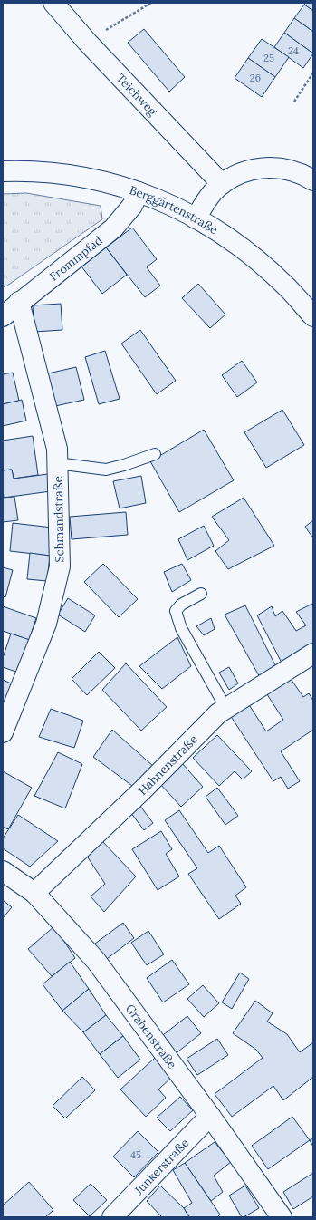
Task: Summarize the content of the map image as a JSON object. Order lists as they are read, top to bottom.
{
  "streets": {
    "street": [
      "Teichweg",
      "Berggärtenstraße",
      "Frommpfad",
      "Schmandstraße",
      "Hahnenstraße",
      "Grabenstraße",
      "Junkerstraße"
    ]
  },
  "crossings": [
    ["Berggärtenstraße", "Frommpfad"],
    ["Frommpfad", "Schmandstraße"],
    ["Hahnenstraße", "Grabenstraße"],
    ["Grabenstraße", "Junkerstraße"]
  ],
  "house_numbers": [
    "24",
    "25",
    "26",
    "45"
  ]
}
